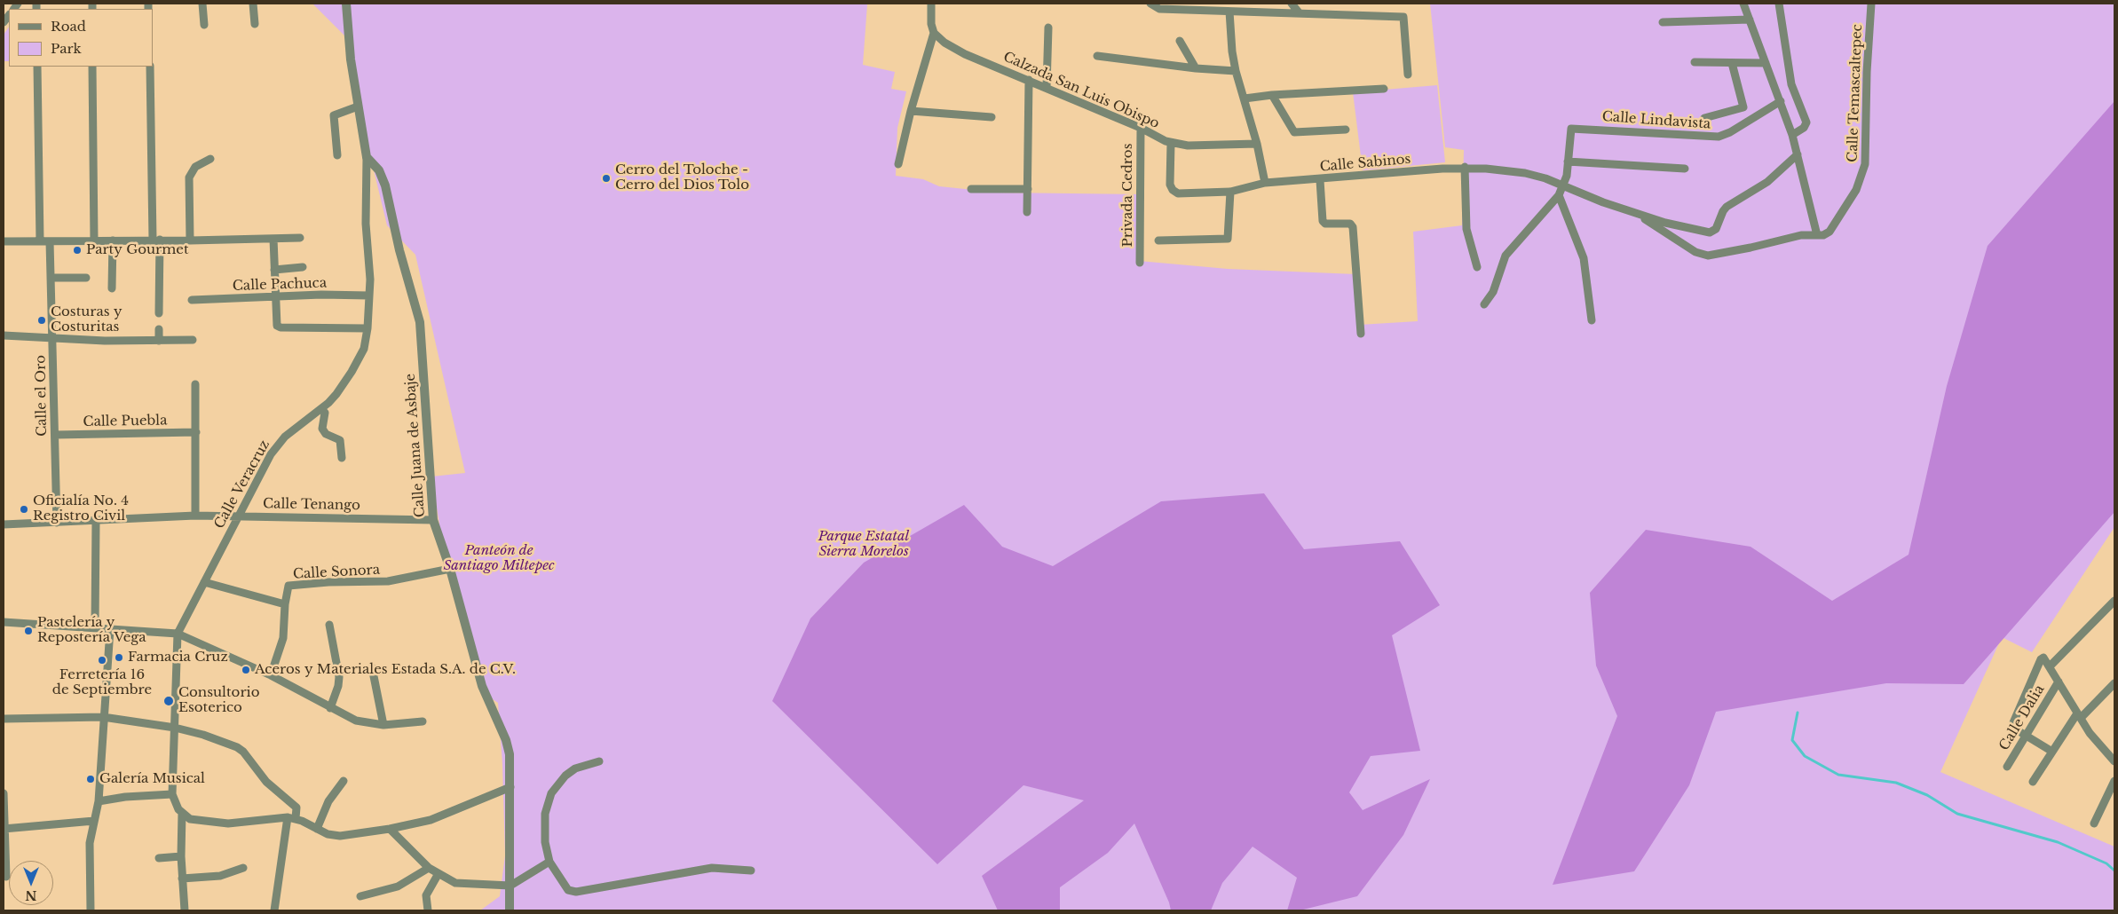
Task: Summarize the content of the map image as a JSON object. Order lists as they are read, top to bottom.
{
  "streets": {
    "street": [
      "Calzada San Luis Obispo",
      "Calle Temascaltepec",
      "Calle Lindavista",
      "Calle Sabinos",
      "Privada Cedros",
      "Calle Pachuca",
      "Calle el Oro",
      "Calle Puebla",
      "Calle Juana de Asbaje",
      "Calle Veracruz",
      "Calle Tenango",
      "Calle Sonora",
      "Calle Dalia"
    ]
  },
  "crossings": [
    ["Calzada San Luis Obispo", "Calle Sabinos"],
    ["Calzada San Luis Obispo", "Privada Cedros"],
    ["Calle Pachuca", "Calle Veracruz"],
    ["Calle el Oro", "Calle Puebla"],
    ["Calle el Oro", "Calle Tenango"],
    ["Calle Juana de Asbaje", "Calle Veracruz"],
    ["Calle Juana de Asbaje", "Calle Tenango"],
    ["Calle Juana de Asbaje", "Calle Sonora"],
    ["Calle Veracruz", "Calle Tenango"]
  ],
  "parks": ["Parque Estatal Sierra Morelos", "Panteón de Santiago Miltepec"],
  "places": [
    "Cerro del Toloche - Cerro del Dios Tolo",
    "Party Gourmet",
    "Costuras y Costuritas",
    "Oficialía No. 4 Registro Civil",
    "Pastelería y Repostería Vega",
    "Farmacia Cruz",
    "Ferretería 16 de Septiembre",
    "Aceros y Materiales Estada S.A. de C.V.",
    "Consultorio Esoterico",
    "Galería Musical"
  ],
  "legend": ["Road", "Park"],
  "north": "bottom"
}
